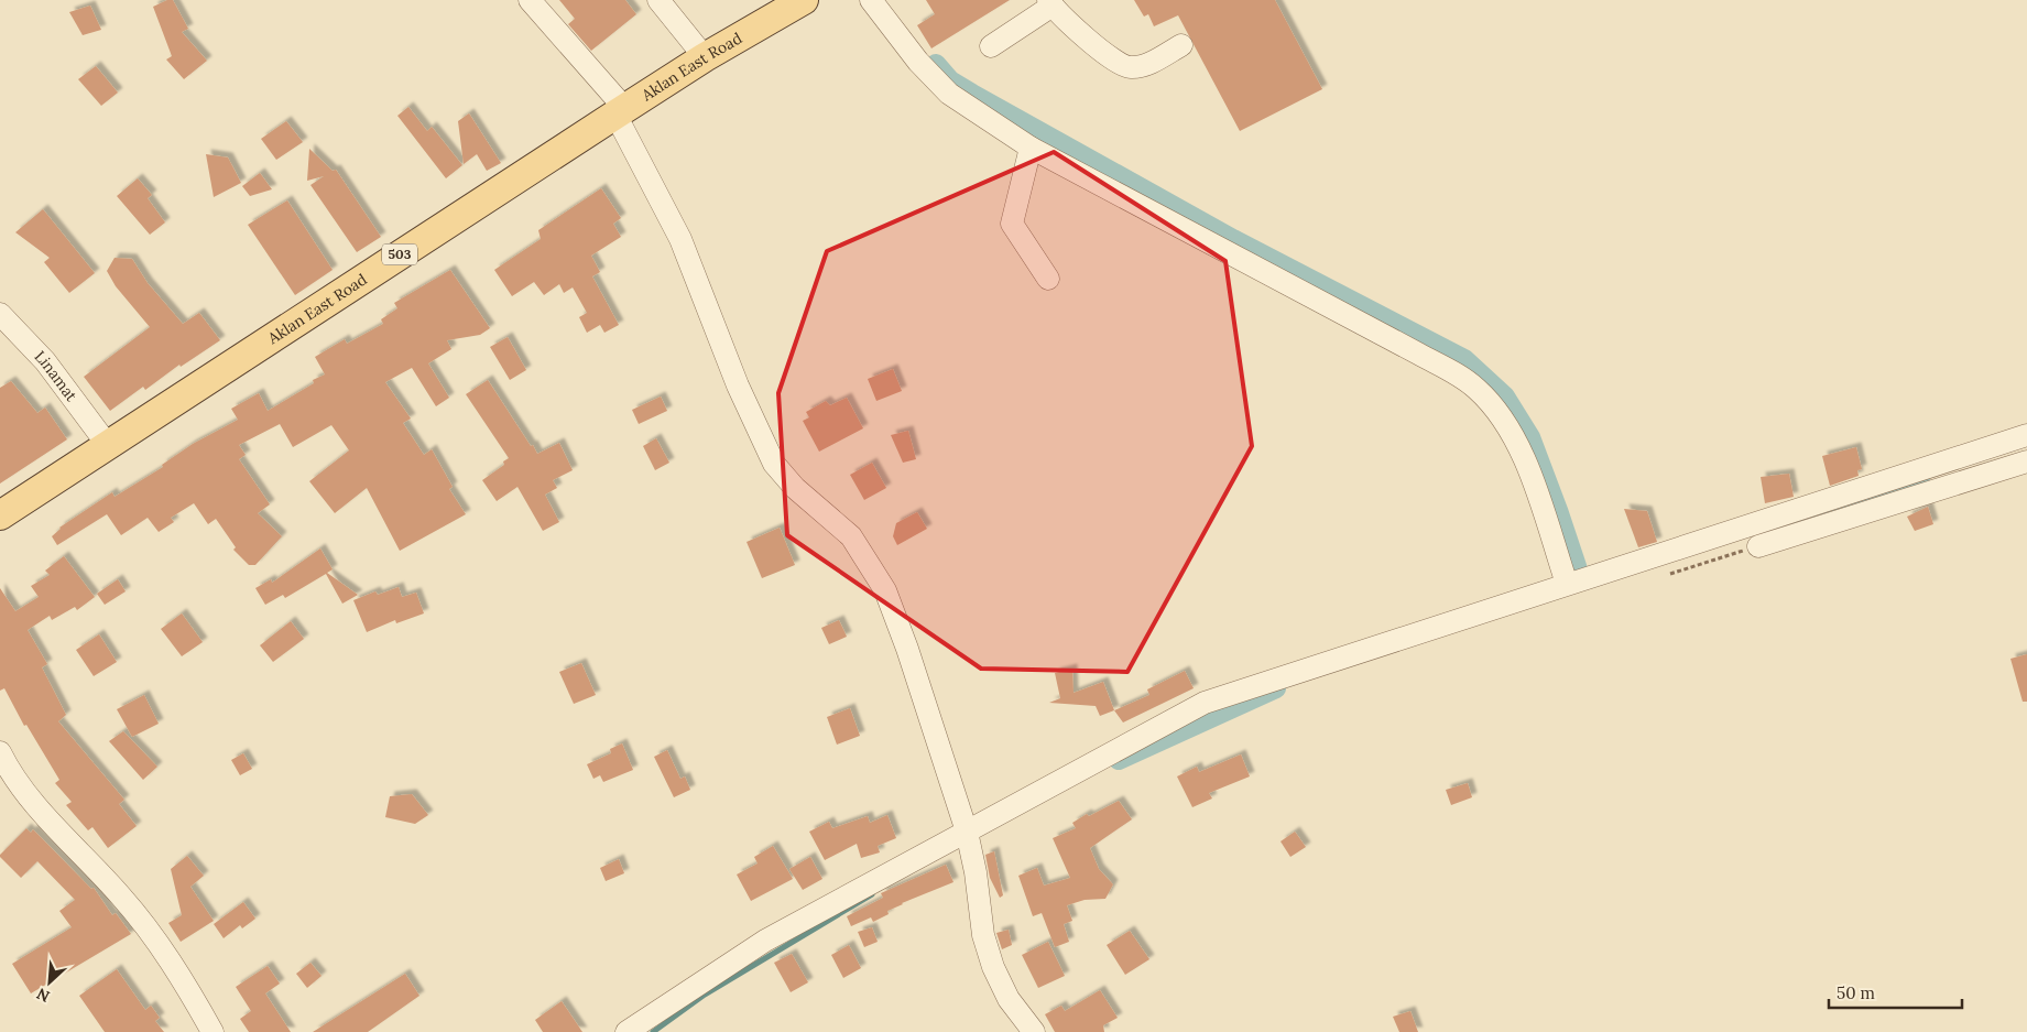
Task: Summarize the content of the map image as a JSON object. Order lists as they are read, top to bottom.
{
  "streets": {
    "main road": ["Aklan East Road", "503"],
    "street": ["Linamat"]
  },
  "crossings": [
    ["Aklan East Road", "Linamat"]
  ],
  "scale_bar": "50 m",
  "north": "bottom left"
}
